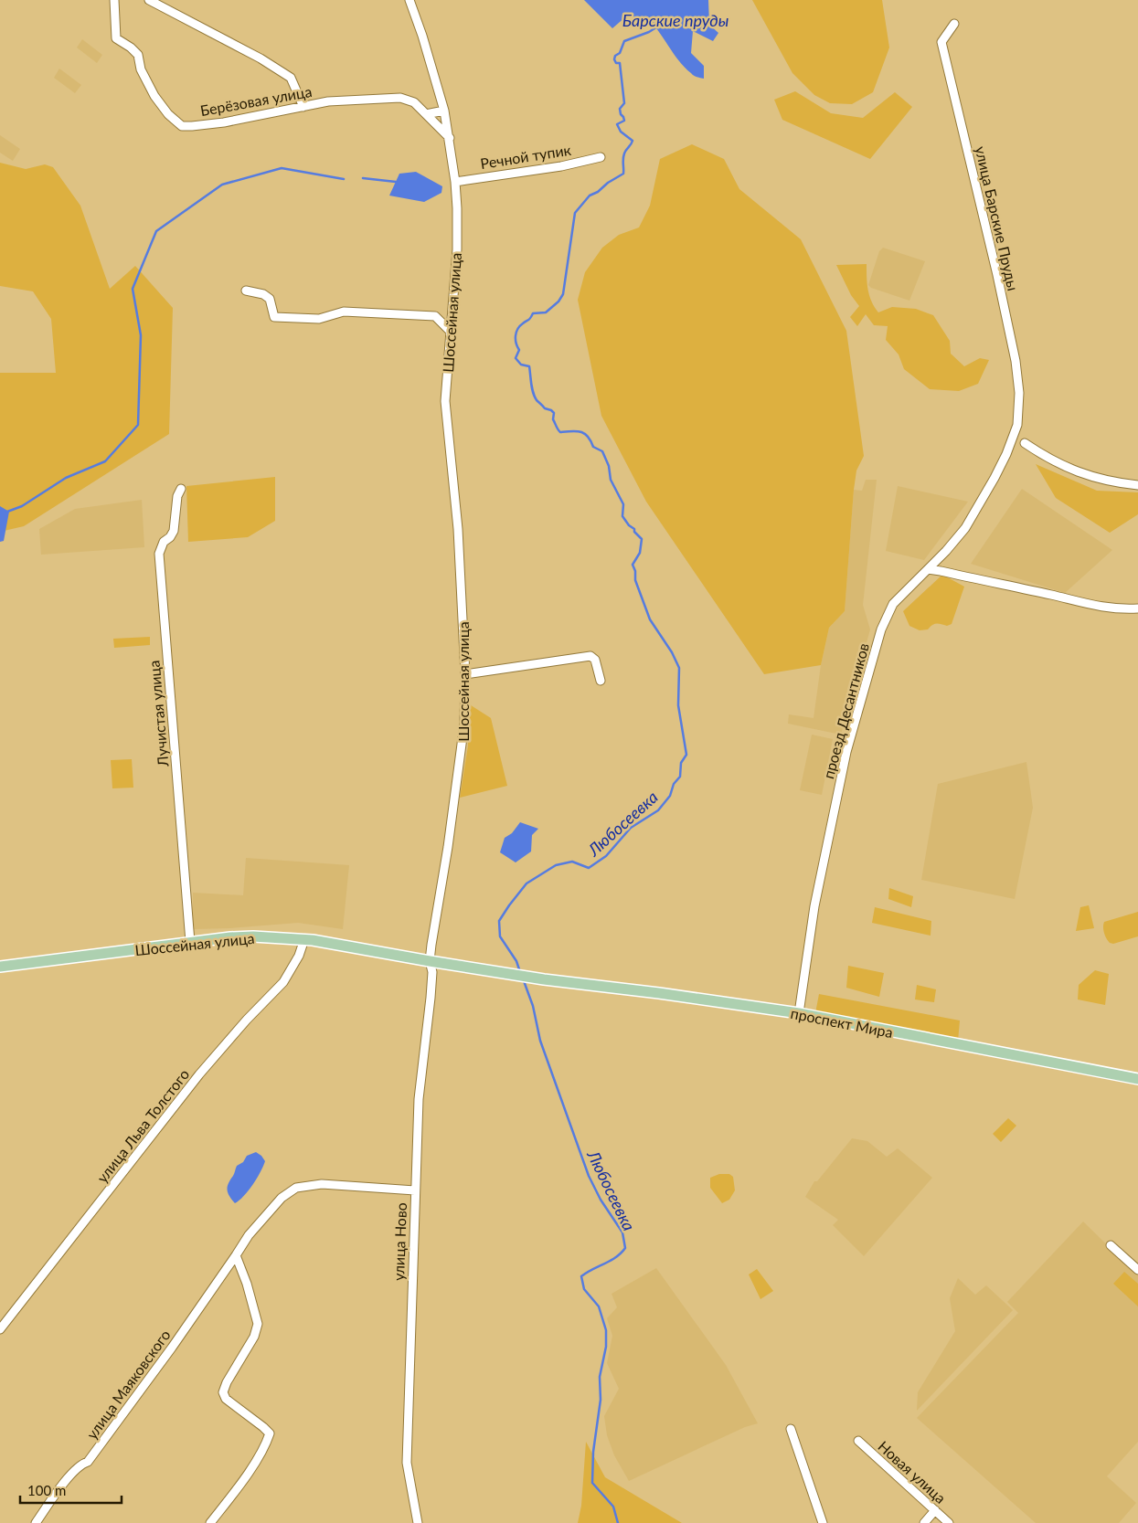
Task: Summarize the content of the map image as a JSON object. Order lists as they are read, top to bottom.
{
  "streets": {
    "main road": ["Шоссейная улица", "проспект Мира"],
    "street": [
      "Берёзовая улица",
      "Речной тупик",
      "улица Барские Пруды",
      "проезд Десантников",
      "Лучистая улица",
      "улица Льва Толстого",
      "улица Ново",
      "улица Маяковского",
      "Новая улица"
    ]
  },
  "crossings": [
    ["Берёзовая улица", "Шоссейная улица"],
    ["Речной тупик", "Шоссейная улица"],
    ["улица Барские Пруды", "проезд Десантников"],
    ["Шоссейная улица", "Лучистая улица"],
    ["Шоссейная улица", "проспект Мира"],
    ["Шоссейная улица", "улица Льва Толстого"],
    ["Шоссейная улица", "улица Ново"],
    ["проезд Десантников", "проспект Мира"],
    ["проспект Мира", "улица Ново"],
    ["улица Ново", "улица Маяковского"]
  ],
  "water": ["Барские пруды", "Любосеевка"],
  "scale_bar": "100 m"
}
